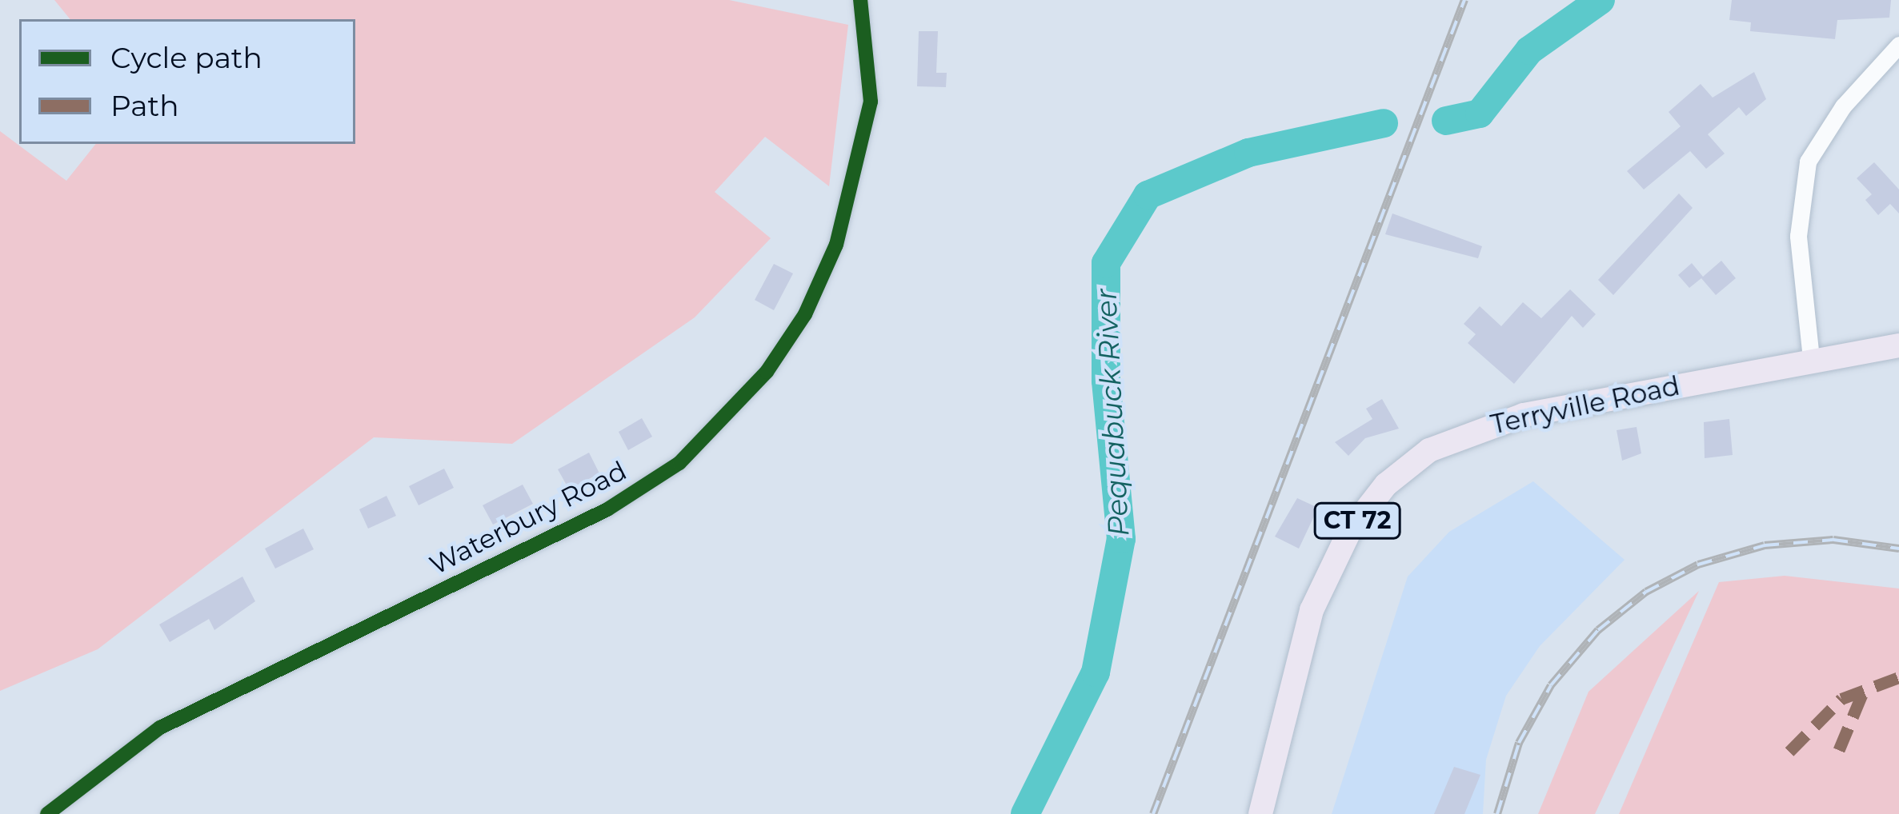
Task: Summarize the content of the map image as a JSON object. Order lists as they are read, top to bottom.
{
  "streets": {
    "highway": ["Terryville Road", "CT 72"],
    "street": ["Waterbury Road"]
  },
  "crossings": [
    ["Terryville Road", "CT 72"]
  ],
  "water": ["Pequabuck River"],
  "legend": ["Cycle path", "Path"]
}
